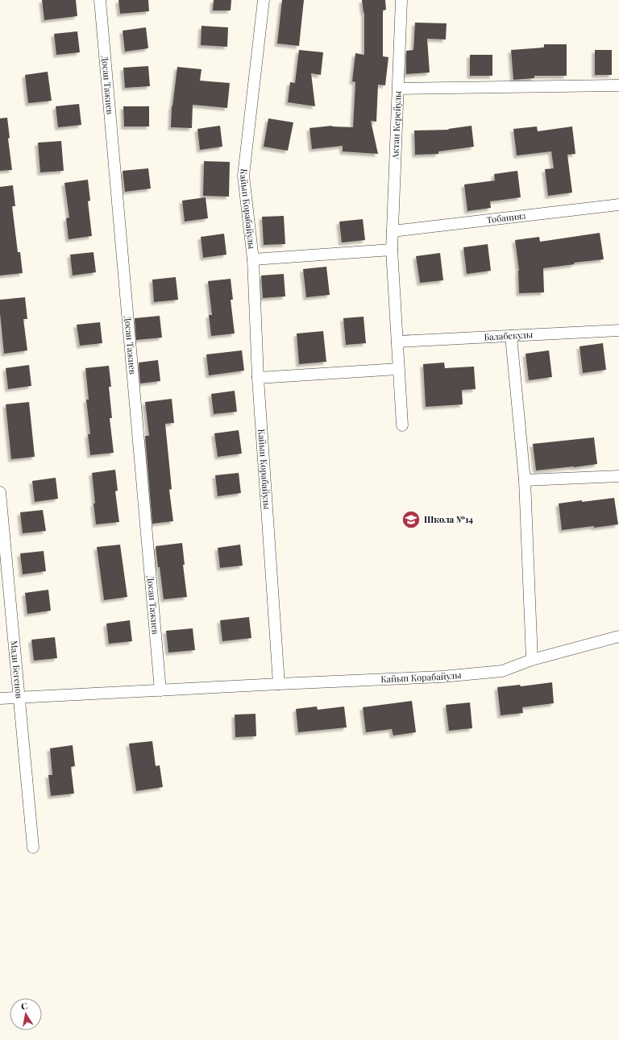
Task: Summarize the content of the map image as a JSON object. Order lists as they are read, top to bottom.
{
  "streets": {
    "street": [
      "Досан Тажиев",
      "Актан Керейулы",
      "Кайып Корабайулы",
      "Тобанияз",
      "Балабекулы",
      "Мади Бегенов"
    ]
  },
  "crossings": [
    ["Актан Керейулы", "Тобанияз"],
    ["Актан Керейулы", "Балабекулы"]
  ],
  "places": {
    "school or university": ["Школа №14"]
  },
  "north": "top"
}
